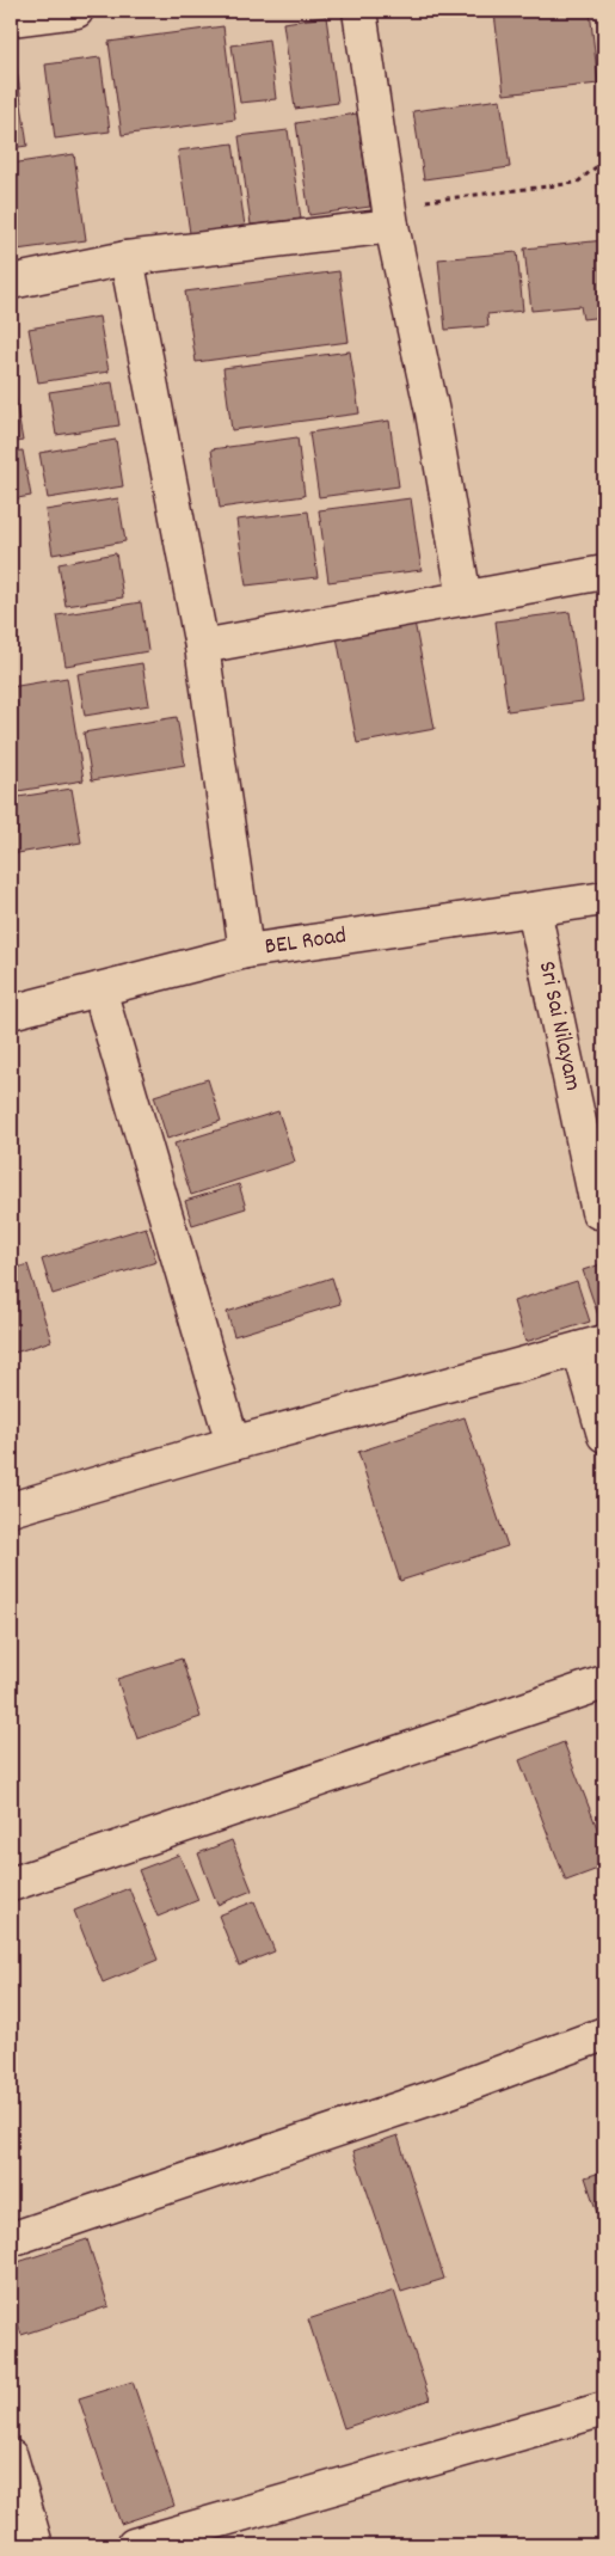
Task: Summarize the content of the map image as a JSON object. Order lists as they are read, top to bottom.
{
  "streets": {
    "street": ["BEL Road", "Sri Sai Nilayam"]
  },
  "crossings": [
    ["BEL Road", "Sri Sai Nilayam"]
  ]
}
